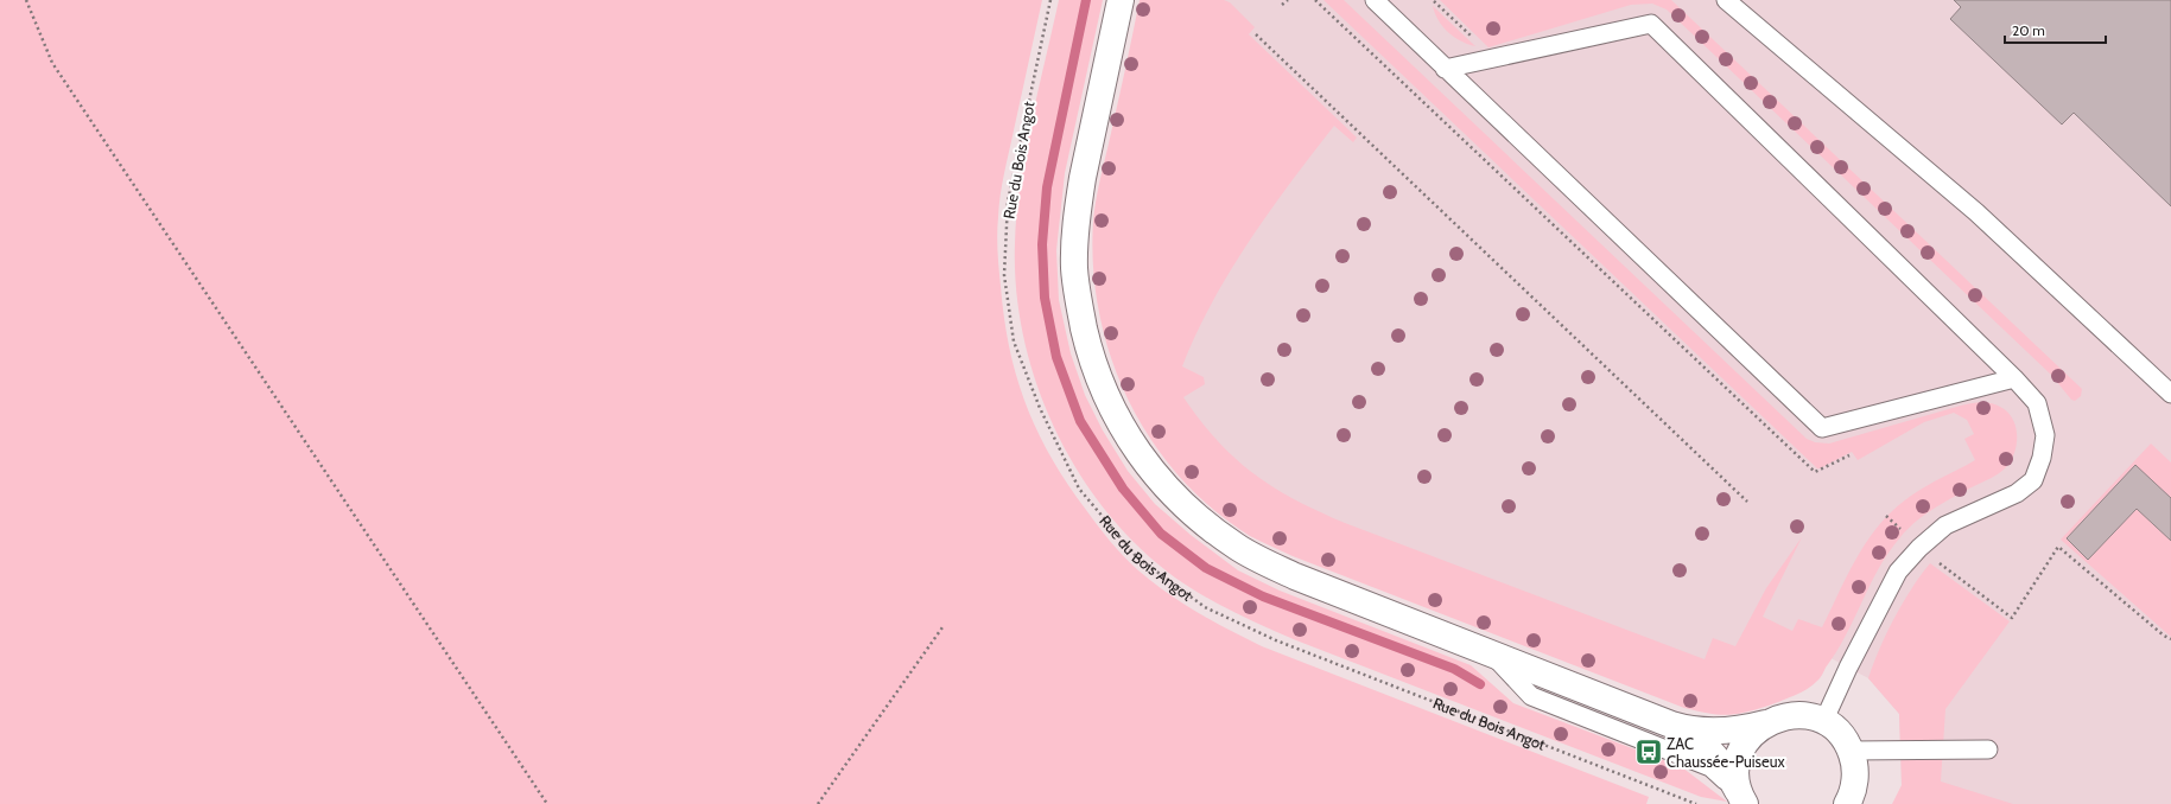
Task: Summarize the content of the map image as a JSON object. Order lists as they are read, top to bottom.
{
  "streets": {
    "path": ["Rue du Bois Angot"]
  },
  "places": {
    "bus stop": ["ZAC Chaussée-Puiseux"]
  },
  "scale_bar": "20 m"
}
